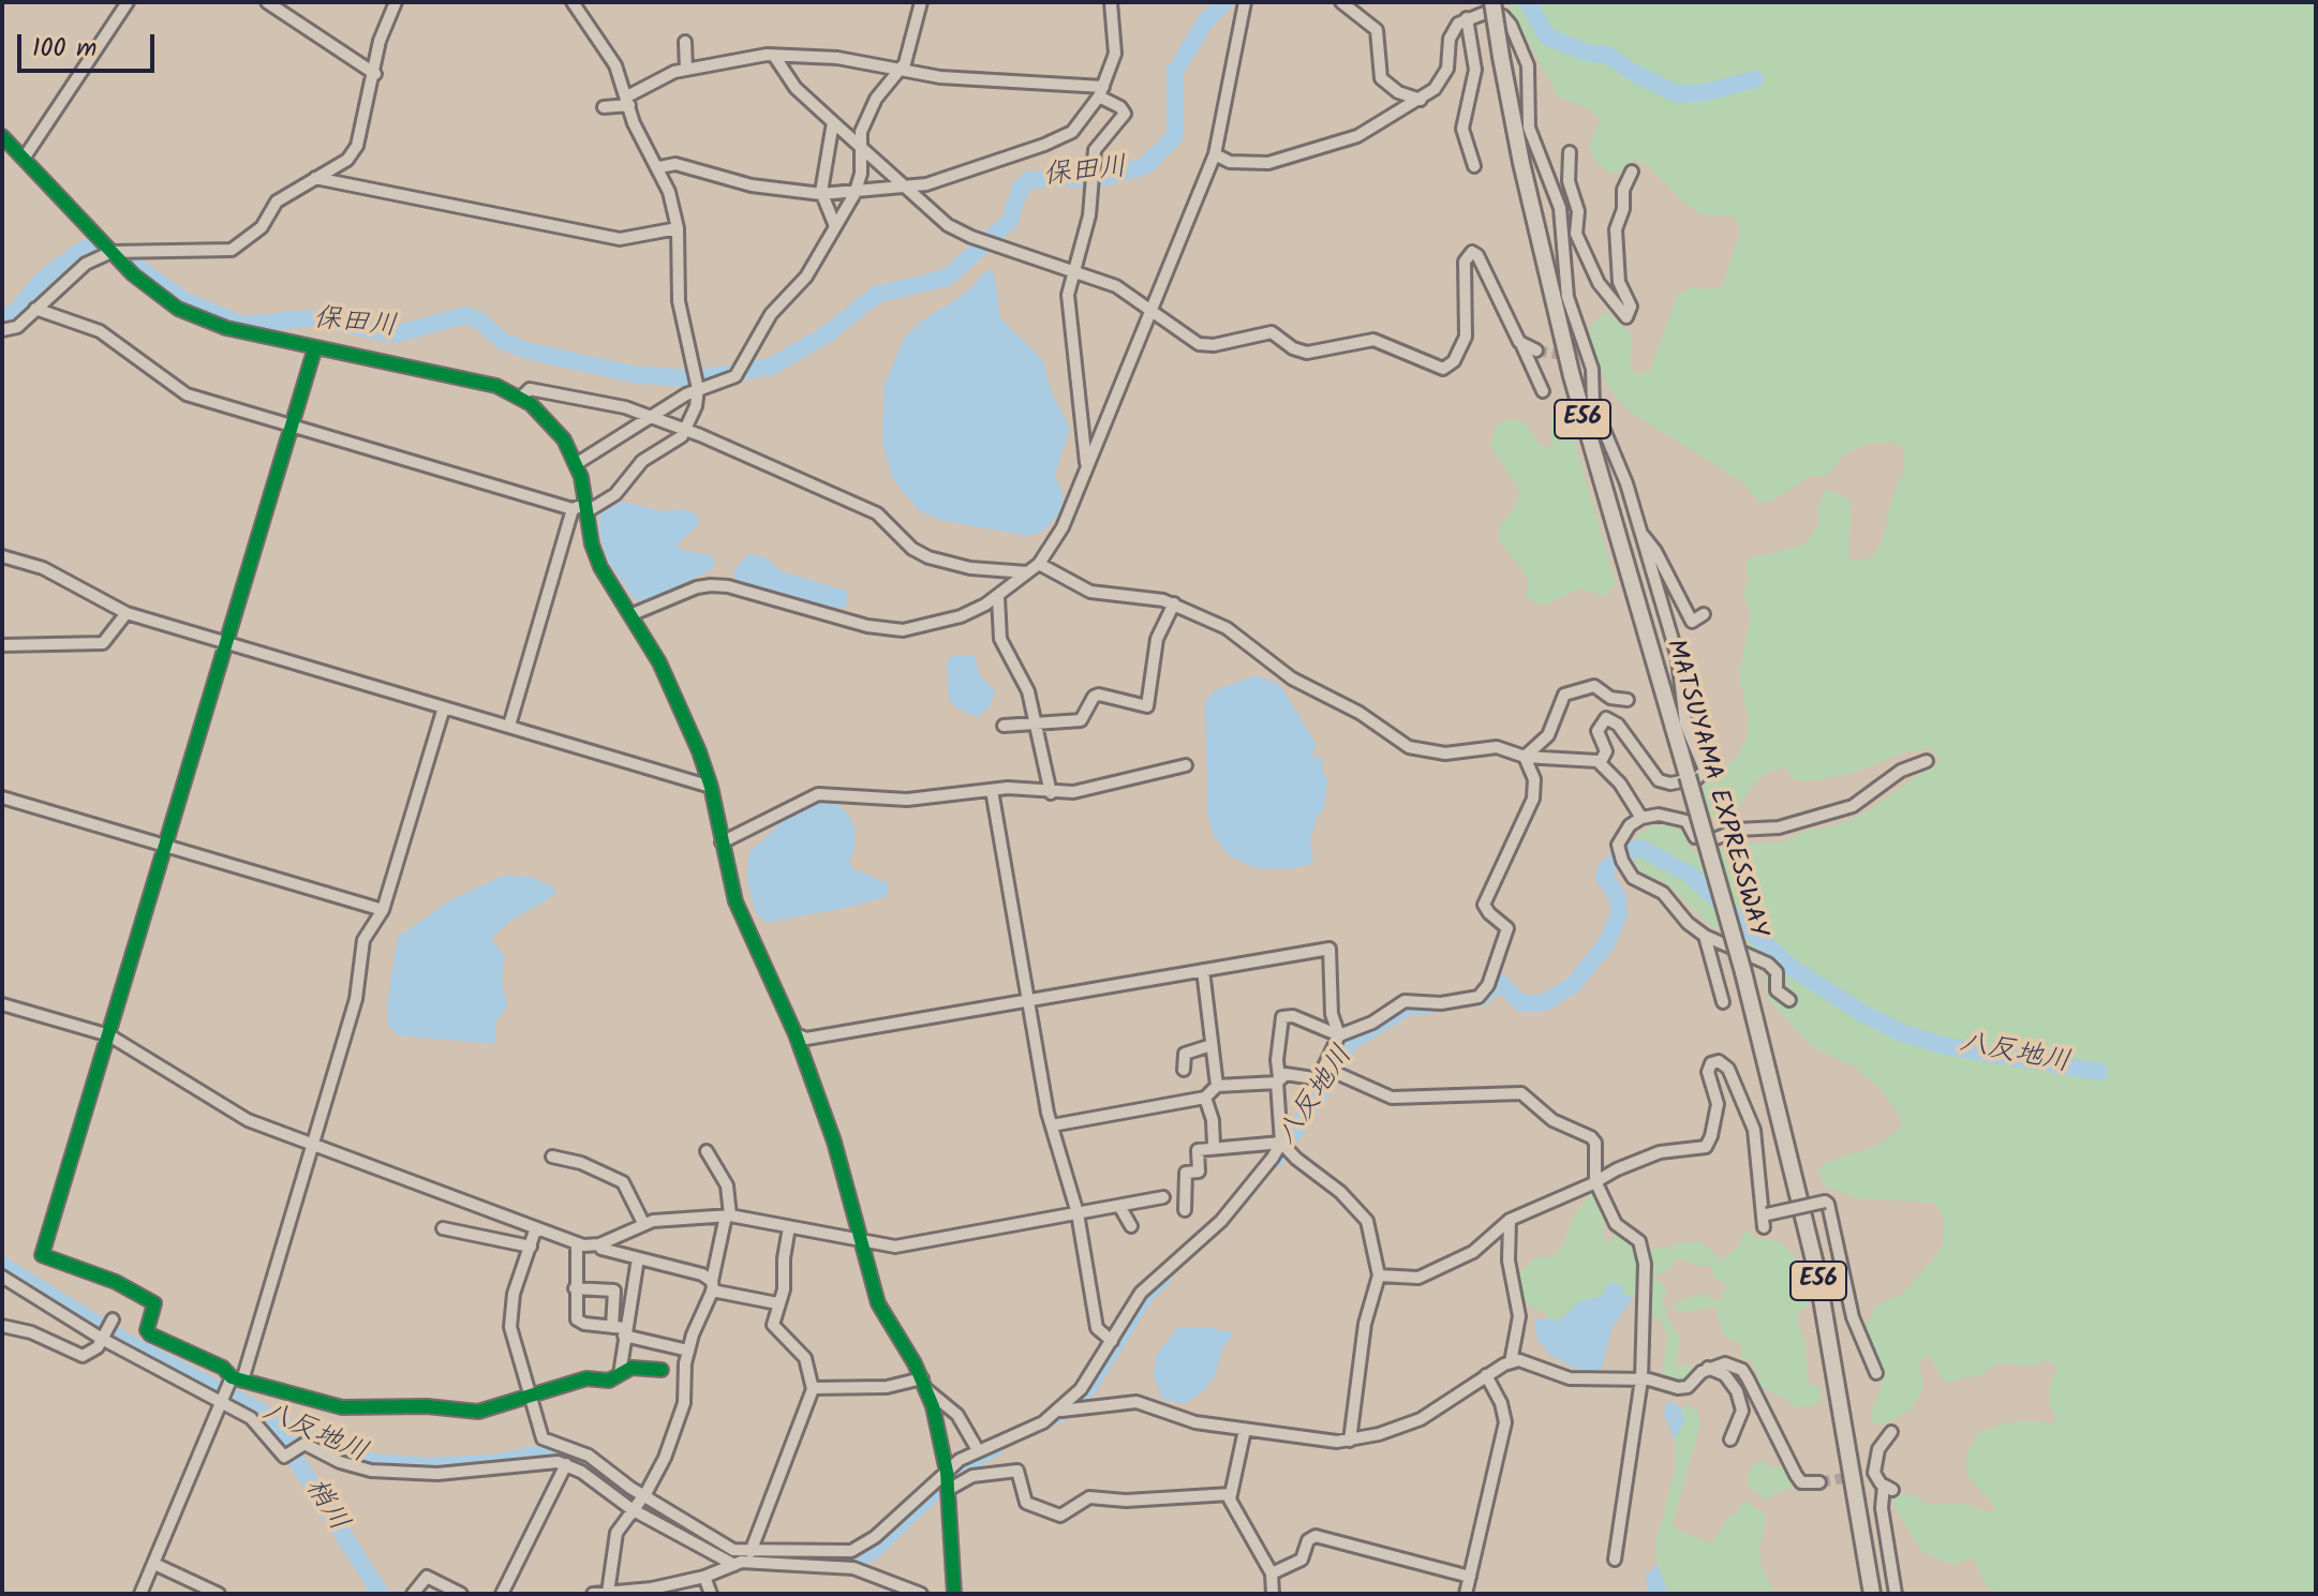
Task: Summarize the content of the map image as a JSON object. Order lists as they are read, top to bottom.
{
  "streets": {
    "highway": ["E56", "MATSUYAMA EXPRESSWAY"]
  },
  "water": ["保田川", "八反地川", "梢川"],
  "scale_bar": "100 m"
}
